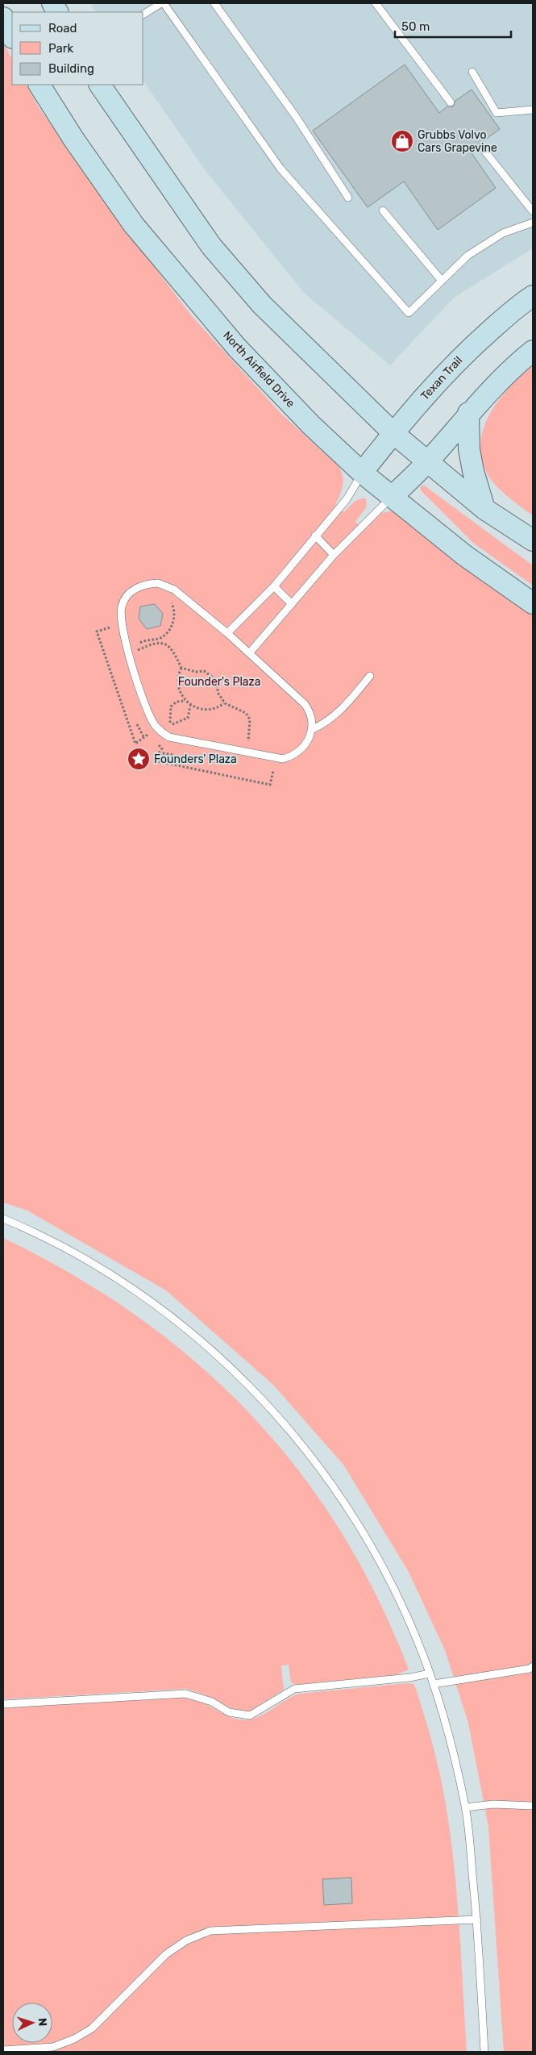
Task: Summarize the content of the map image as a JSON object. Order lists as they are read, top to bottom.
{
  "streets": {
    "main road": ["North Airfield Drive", "Texan Trail"]
  },
  "crossings": [
    ["North Airfield Drive", "Texan Trail"]
  ],
  "parks": ["Founder's Plaza"],
  "places": {
    "shop": ["Grubbs Volvo Cars Grapevine"],
    "place": ["Founders' Plaza"]
  },
  "legend": ["Road", "Park", "Building"],
  "scale_bar": "50 m",
  "north": "right"
}
